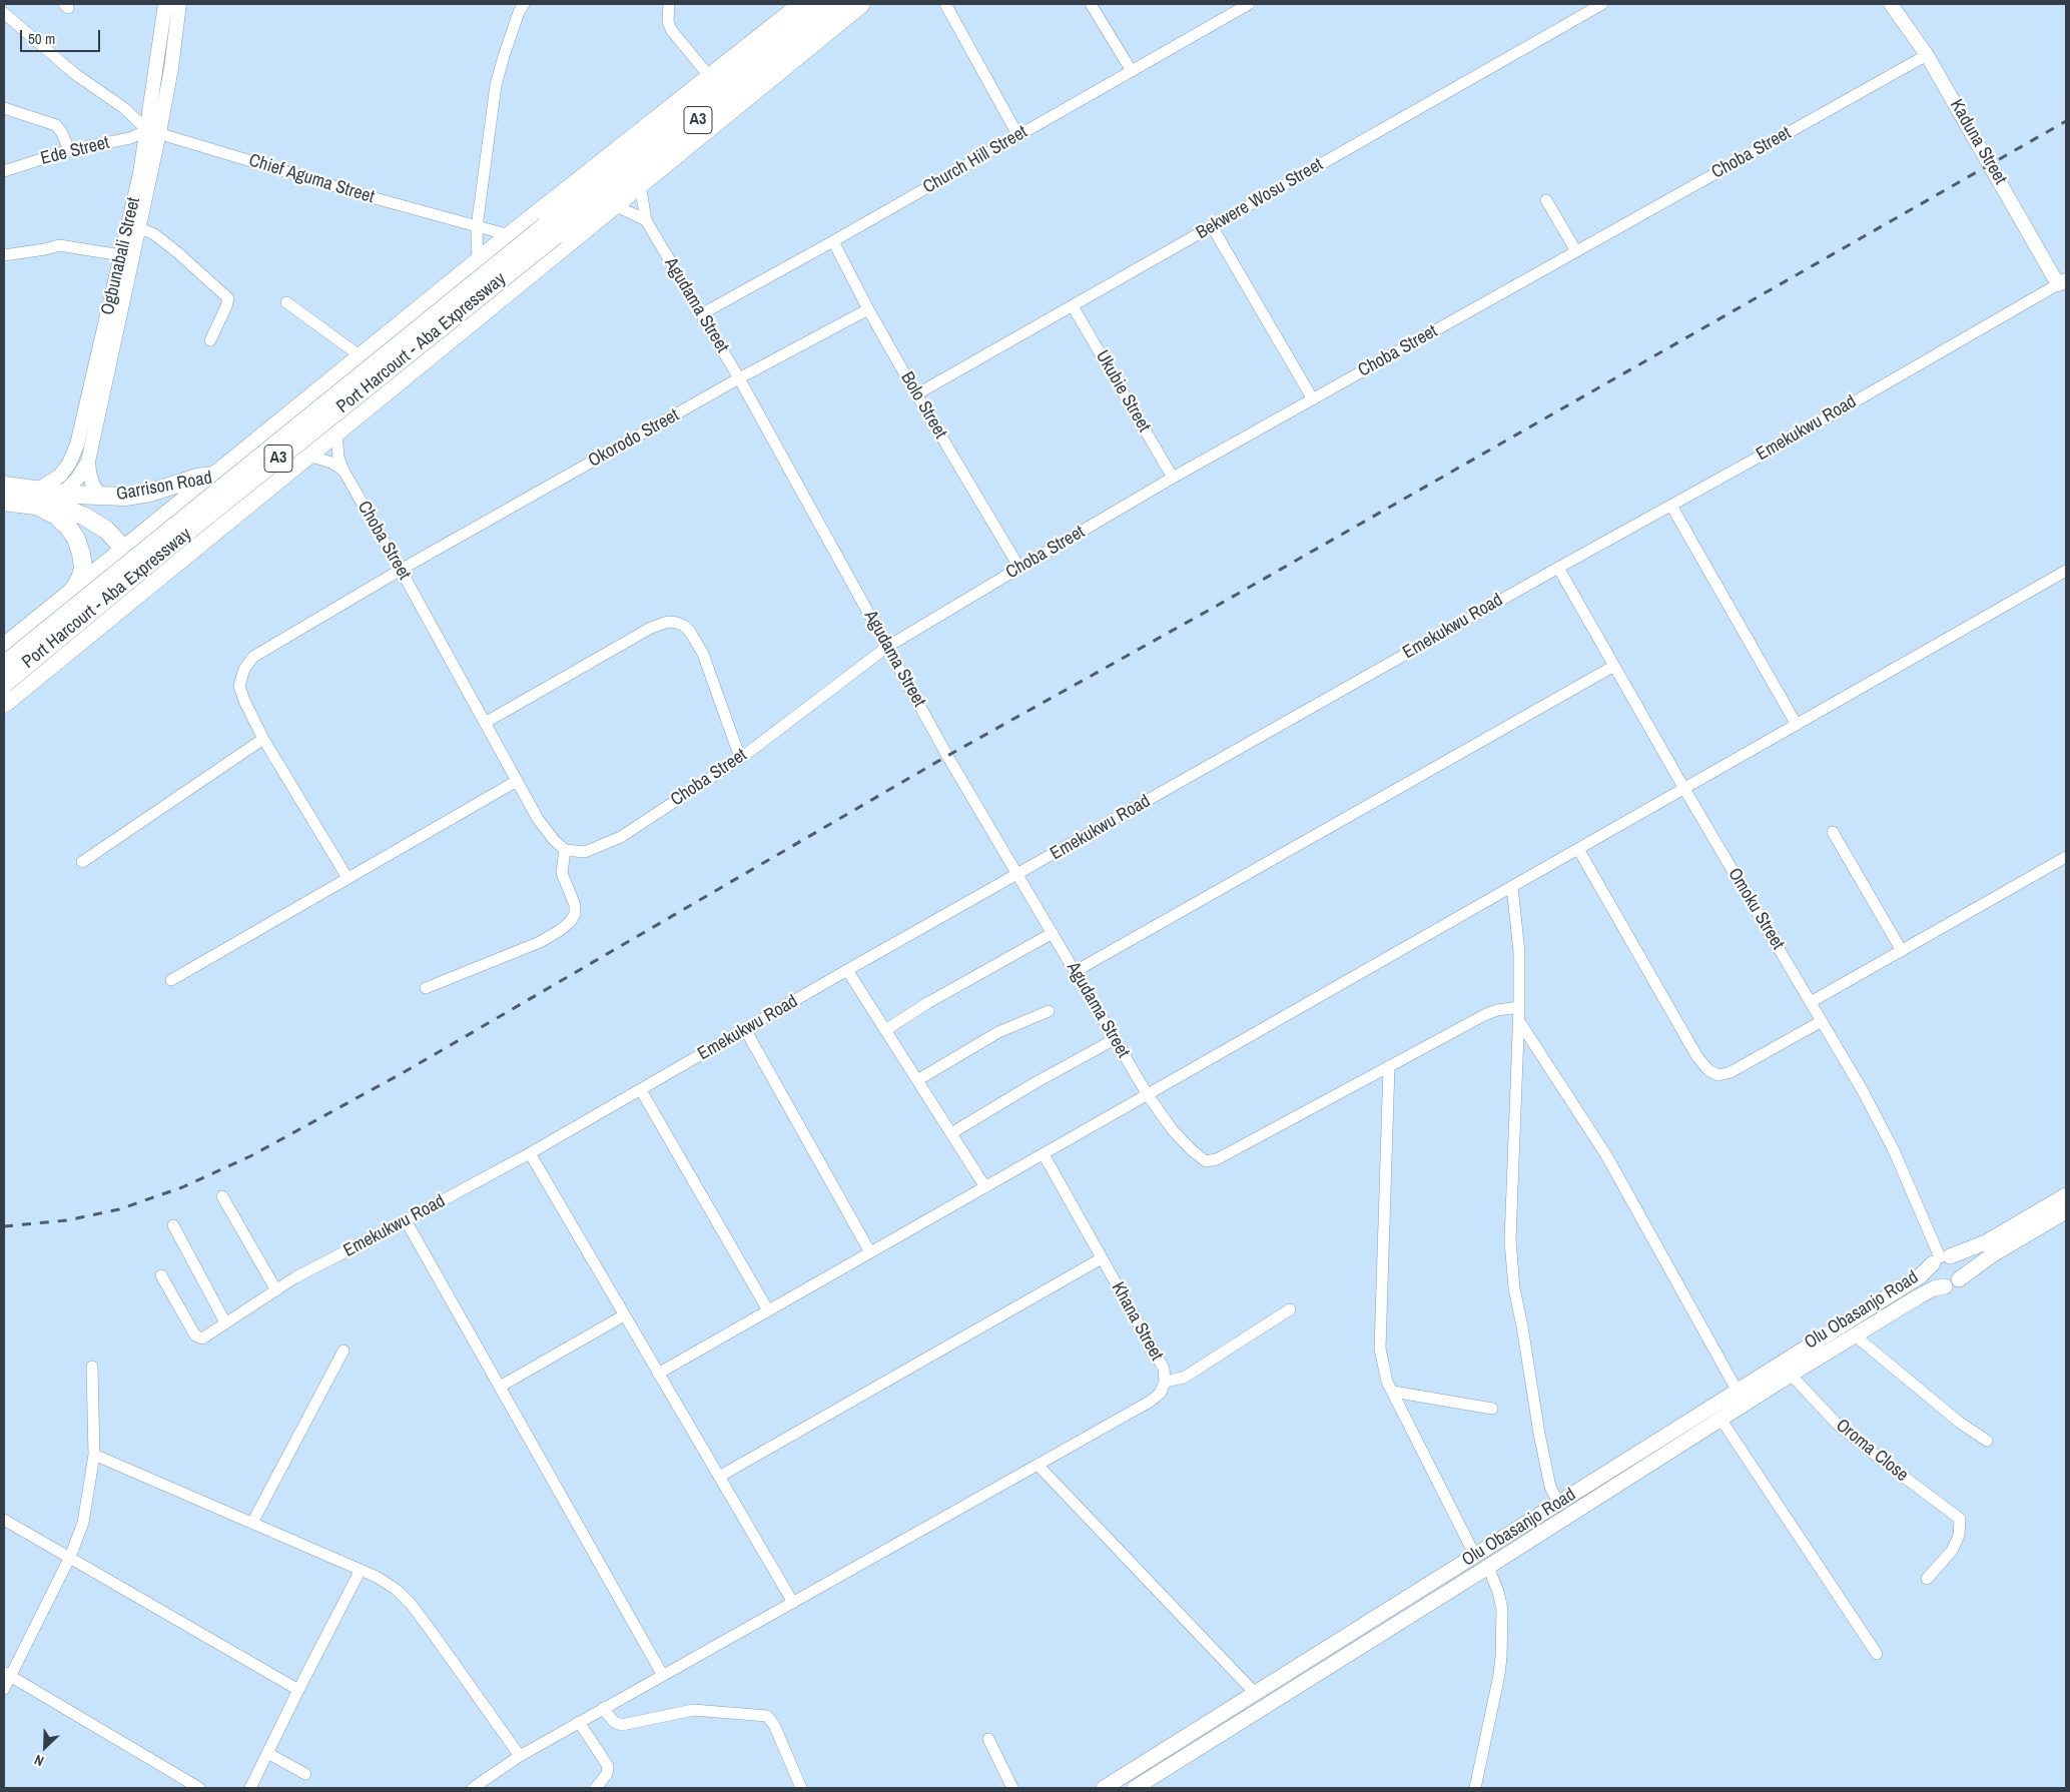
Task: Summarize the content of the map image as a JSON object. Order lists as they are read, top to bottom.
{
  "streets": {
    "main road": [
      "A3",
      "Port Harcourt - Aba Expressway",
      "Garrison Road",
      "Olu Obasanjo Road"
    ],
    "street": [
      "Kaduna Street",
      "Ede Street",
      "Choba Street",
      "Church Hill Street",
      "Chief Aguma Street",
      "Bekwere Wosu Street",
      "Ogbunabali Street",
      "Agudama Street",
      "Ukubie Street",
      "Bolo Street",
      "Emekukwu Road",
      "Okorodo Street",
      "Omoku Street",
      "Khana Street",
      "Oroma Close"
    ]
  },
  "crossings": [
    ["Kaduna Street", "Choba Street"],
    ["Kaduna Street", "Emekukwu Road"],
    ["Ede Street", "Chief Aguma Street"],
    ["Ede Street", "Ogbunabali Street"],
    ["Choba Street", "Agudama Street"],
    ["Choba Street", "Ukubie Street"],
    ["Choba Street", "Bolo Street"],
    ["Choba Street", "Okorodo Street"],
    ["Church Hill Street", "Agudama Street"],
    ["Church Hill Street", "Bolo Street"],
    ["Chief Aguma Street", "Ogbunabali Street"],
    ["Bekwere Wosu Street", "Ukubie Street"],
    ["Bekwere Wosu Street", "Bolo Street"],
    ["Ogbunabali Street", "Garrison Road"],
    ["Agudama Street", "Emekukwu Road"],
    ["Agudama Street", "Okorodo Street"],
    ["Bolo Street", "Okorodo Street"],
    ["Emekukwu Road", "Omoku Street"],
    ["Omoku Street", "Olu Obasanjo Road"],
    ["Olu Obasanjo Road", "Oroma Close"]
  ],
  "scale_bar": "50 m",
  "north": "bottom left"
}
